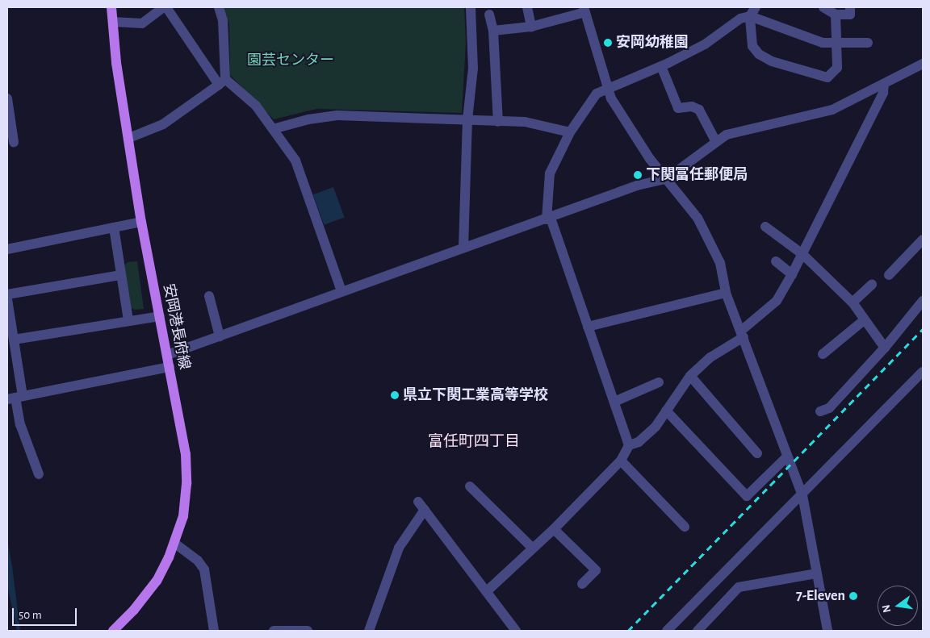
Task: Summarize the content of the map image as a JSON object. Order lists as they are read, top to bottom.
{
  "streets": {
    "main road": ["安岡港長府線"]
  },
  "districts": ["富任町四丁目"],
  "parks": ["園芸センター"],
  "places": [
    "安岡幼稚園",
    "下関冨任郵便局",
    "県立下関工業高等学校",
    "7-Eleven"
  ],
  "scale_bar": "50 m",
  "north": "left"
}
